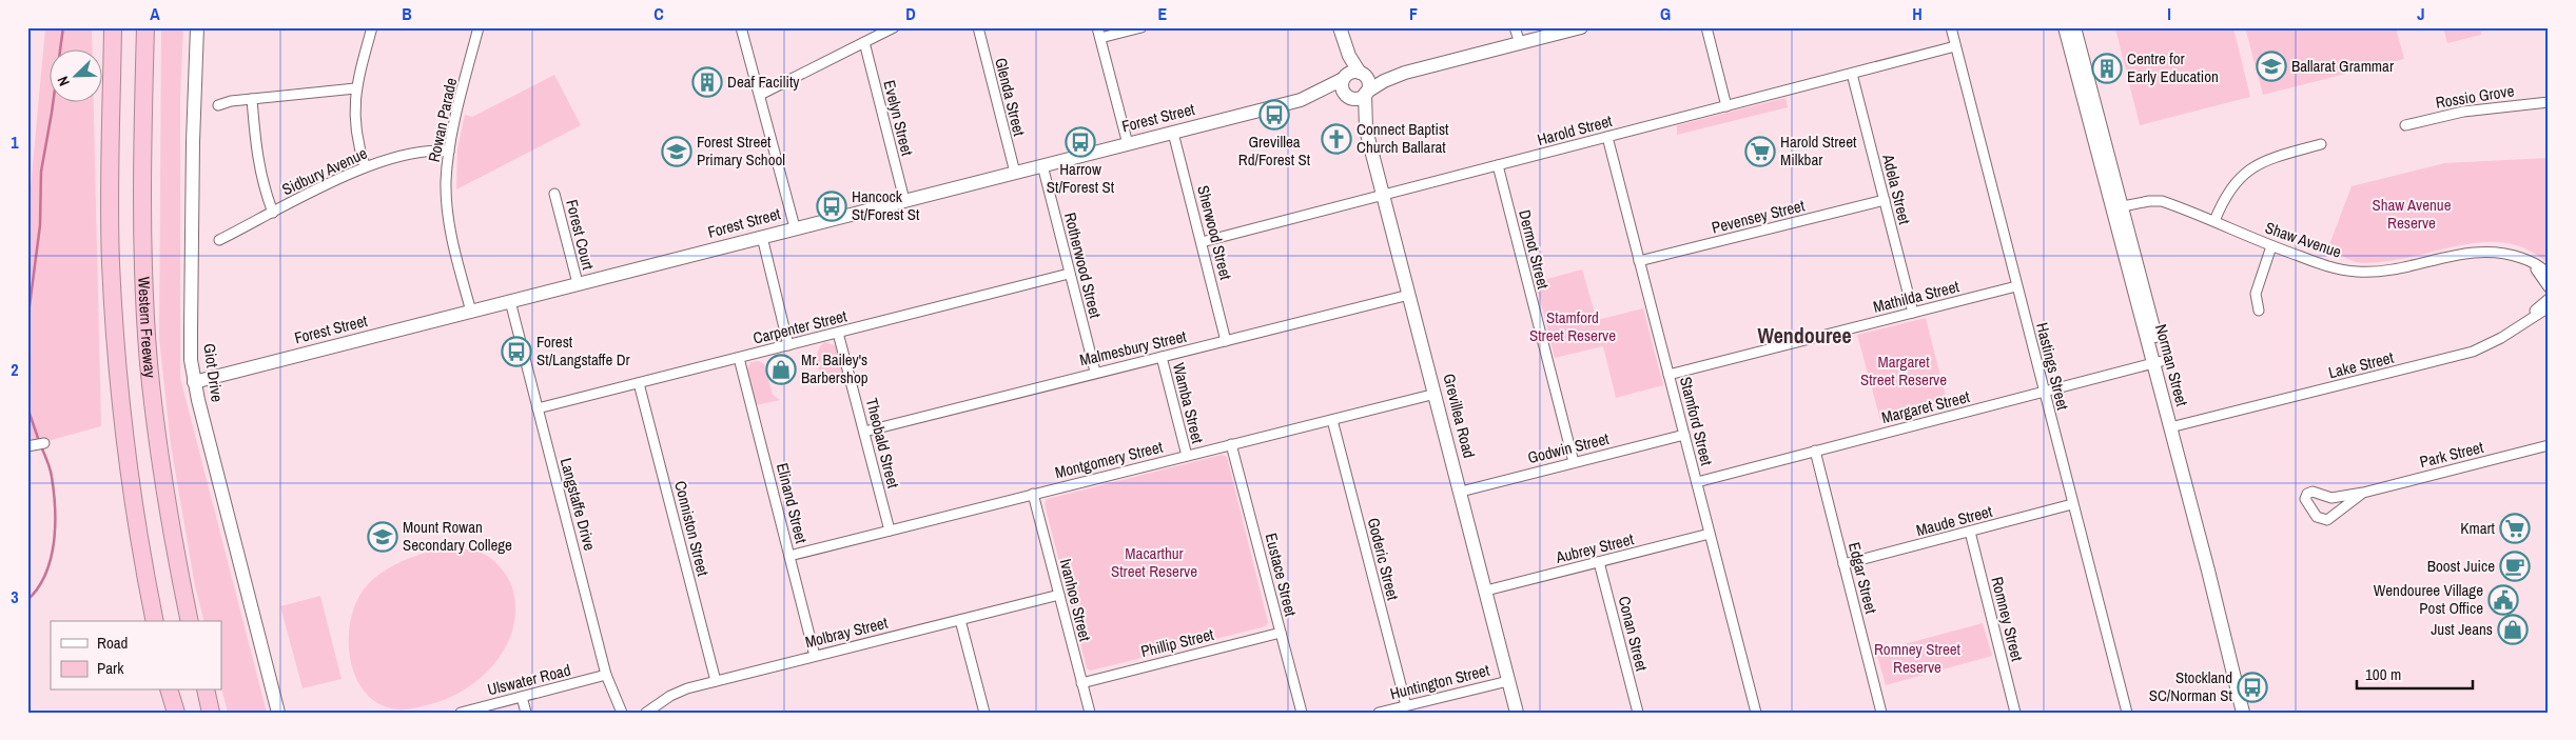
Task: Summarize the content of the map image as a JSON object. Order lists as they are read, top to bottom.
{
  "streets": {
    "highway": ["Western Freeway"],
    "street": [
      "Glenda Street",
      "Rossio Grove",
      "Evelyn Street",
      "Forest Street",
      "Rowan Parade",
      "Harold Street",
      "Sidbury Avenue",
      "Adela Street",
      "Pevensey Street",
      "Sherwood Street",
      "Forest Court",
      "Shaw Avenue",
      "Dermot Street",
      "Rotherwood Street",
      "Mathilda Street",
      "Carpenter Street",
      "Malmesbury Street",
      "Norman Street",
      "Lake Street",
      "Hastings Street",
      "Giot Drive",
      "Wamba Street",
      "Margaret Street",
      "Grevillea Road",
      "Stamford Street",
      "Theobald Street",
      "Godwin Street",
      "Park Street",
      "Montgomery Street",
      "Elinand Street",
      "Langstaffe Drive",
      "Maude Street",
      "Conniston Street",
      "Aubrey Street",
      "Goderic Street",
      "Eustace Street",
      "Edgar Street",
      "Ivanhoe Street",
      "Romney Street",
      "Molbray Street",
      "Conan Street",
      "Phillip Street",
      "Ulswater Road",
      "Huntington Street"
    ]
  },
  "crossings": [
    ["Glenda Street", "Forest Street"],
    ["Evelyn Street", "Forest Street"],
    ["Forest Street", "Rowan Parade"],
    ["Forest Street", "Sherwood Street"],
    ["Forest Street", "Forest Court"],
    ["Forest Street", "Rotherwood Street"],
    ["Forest Street", "Giot Drive"],
    ["Forest Street", "Langstaffe Drive"],
    ["Rowan Parade", "Sidbury Avenue"],
    ["Harold Street", "Adela Street"],
    ["Harold Street", "Sherwood Street"],
    ["Harold Street", "Dermot Street"],
    ["Harold Street", "Hastings Street"],
    ["Harold Street", "Grevillea Road"],
    ["Harold Street", "Stamford Street"],
    ["Adela Street", "Pevensey Street"],
    ["Adela Street", "Mathilda Street"],
    ["Pevensey Street", "Stamford Street"],
    ["Sherwood Street", "Malmesbury Street"],
    ["Shaw Avenue", "Norman Street"],
    ["Dermot Street", "Godwin Street"],
    ["Rotherwood Street", "Carpenter Street"],
    ["Rotherwood Street", "Malmesbury Street"],
    ["Mathilda Street", "Hastings Street"],
    ["Mathilda Street", "Stamford Street"],
    ["Carpenter Street", "Theobald Street"],
    ["Carpenter Street", "Elinand Street"],
    ["Carpenter Street", "Langstaffe Drive"],
    ["Carpenter Street", "Conniston Street"],
    ["Malmesbury Street", "Wamba Street"],
    ["Malmesbury Street", "Grevillea Road"],
    ["Malmesbury Street", "Theobald Street"],
    ["Norman Street", "Lake Street"],
    ["Norman Street", "Margaret Street"],
    ["Hastings Street", "Margaret Street"],
    ["Hastings Street", "Maude Street"],
    ["Wamba Street", "Montgomery Street"],
    ["Margaret Street", "Stamford Street"],
    ["Margaret Street", "Edgar Street"],
    ["Grevillea Road", "Godwin Street"],
    ["Grevillea Road", "Montgomery Street"],
    ["Grevillea Road", "Aubrey Street"],
    ["Grevillea Road", "Huntington Street"],
    ["Stamford Street", "Godwin Street"],
    ["Stamford Street", "Aubrey Street"],
    ["Theobald Street", "Montgomery Street"],
    ["Montgomery Street", "Elinand Street"],
    ["Montgomery Street", "Goderic Street"],
    ["Montgomery Street", "Eustace Street"],
    ["Montgomery Street", "Ivanhoe Street"],
    ["Elinand Street", "Molbray Street"],
    ["Langstaffe Drive", "Ulswater Road"],
    ["Maude Street", "Edgar Street"],
    ["Maude Street", "Romney Street"],
    ["Conniston Street", "Molbray Street"],
    ["Aubrey Street", "Conan Street"],
    ["Goderic Street", "Huntington Street"],
    ["Eustace Street", "Phillip Street"],
    ["Ivanhoe Street", "Molbray Street"],
    ["Ivanhoe Street", "Phillip Street"]
  ],
  "districts": ["Wendouree"],
  "parks": [
    "Shaw Avenue Reserve",
    "Stamford Street Reserve",
    "Margaret Street Reserve",
    "Macarthur Street Reserve",
    "Romney Street Reserve"
  ],
  "places": {
    "school or university": ["Ballarat Grammar", "Forest Street Primary School", "Mount Rowan Secondary College"],
    "building": ["Centre for Early Education", "Deaf Facility"],
    "bus stop": [
      "Grevillea Rd/Forest St",
      "Harrow St/Forest St",
      "Hancock St/Forest St",
      "Forest St/Langstaffe Dr",
      "Stockland SC/Norman St"
    ],
    "church": ["Connect Baptist Church Ballarat"],
    "supermarket": ["Harold Street Milkbar", "Kmart"],
    "shop": ["Mr. Bailey's Barbershop", "Just Jeans"],
    "cafe": ["Boost Juice"],
    "public building": ["Wendouree Village Post Office"]
  },
  "legend": ["Road", "Park"],
  "scale_bar": "100 m",
  "north": "bottom left",
  "grid": {
    "columns": [
      "A",
      "B",
      "C",
      "D",
      "E",
      "F",
      "G",
      "H",
      "I",
      "J"
    ],
    "rows": ["1", "2", "3"]
  }
}
